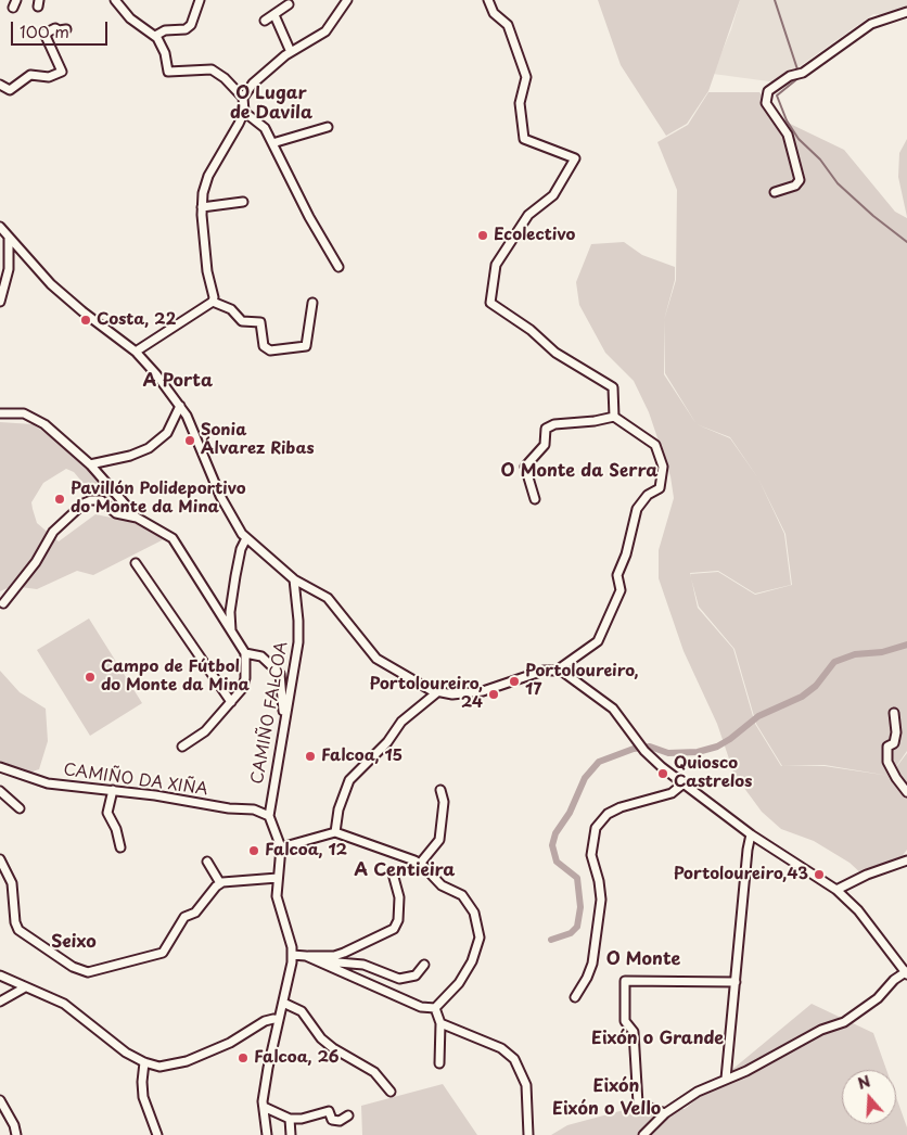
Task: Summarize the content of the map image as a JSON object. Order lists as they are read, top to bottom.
{
  "streets": {
    "street": ["CAMIÑO FALCOA", "CAMIÑO DA XIÑA"]
  },
  "crossings": [
    ["CAMIÑO FALCOA", "CAMIÑO DA XIÑA"]
  ],
  "districts": [
    "O Lugar de Davila",
    "A Porta",
    "O Monte da Serra",
    "A Centieira",
    "Seixo",
    "O Monte",
    "Eixón o Grande",
    "Eixón",
    "Eixón o Vello"
  ],
  "places": [
    "Ecolectivo",
    "Costa, 22",
    "Sonia Álvarez Ribas",
    "Pavillón Polideportivo do Monte da Mina",
    "Campo de Fútbol do Monte da Mina",
    "Portoloureiro, 17",
    "Portoloureiro, 24",
    "Falcoa, 15",
    "Quiosco Castrelos",
    "Falcoa, 12",
    "Portoloureiro,43",
    "Falcoa, 26"
  ],
  "scale_bar": "100 m",
  "north": "top"
}
